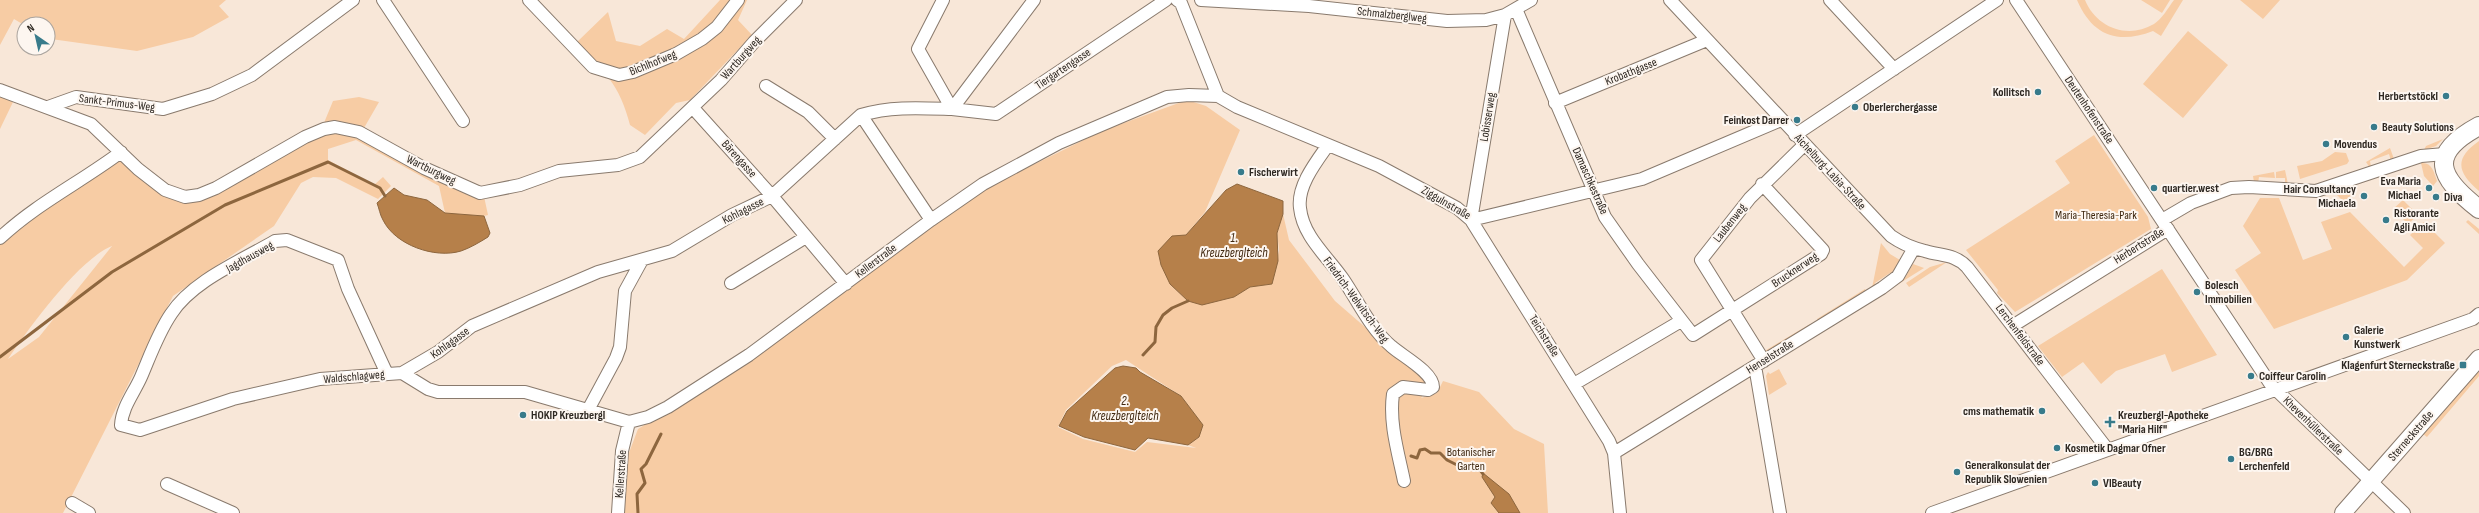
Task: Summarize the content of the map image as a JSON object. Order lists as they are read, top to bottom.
{
  "streets": {
    "street": [
      "Schmalzberglweg",
      "Wartburgweg",
      "Bichlhofweg",
      "Tiergartengasse",
      "Krobathgasse",
      "Sankt-Primus-Weg",
      "Deutenhofenstraße",
      "Lobisserweg",
      "Bärengasse",
      "Aichelburg-Labia-Straße",
      "Damaschkestraße",
      "Ziggulnstraße",
      "Kohlagasse",
      "Laubenweg",
      "Herbertstraße",
      "Jagdhausweg",
      "Kellerstraße",
      "Brucknerweg",
      "Friedrich-Welwitsch-Weg",
      "Lerchenfeldstraße",
      "Teichstraße",
      "Henselstraße",
      "Waldschlagweg",
      "Khevenhüllerstraße",
      "Sterneckstraße"
    ]
  },
  "crossings": [
    ["Schmalzberglweg", "Lobisserweg"],
    ["Schmalzberglweg", "Damaschkestraße"],
    ["Wartburgweg", "Sankt-Primus-Weg"],
    ["Wartburgweg", "Bärengasse"],
    ["Tiergartengasse", "Kohlagasse"],
    ["Krobathgasse", "Aichelburg-Labia-Straße"],
    ["Krobathgasse", "Damaschkestraße"],
    ["Deutenhofenstraße", "Herbertstraße"],
    ["Deutenhofenstraße", "Khevenhüllerstraße"],
    ["Lobisserweg", "Ziggulnstraße"],
    ["Lobisserweg", "Teichstraße"],
    ["Bärengasse", "Kohlagasse"],
    ["Bärengasse", "Kellerstraße"],
    ["Aichelburg-Labia-Straße", "Ziggulnstraße"],
    ["Aichelburg-Labia-Straße", "Laubenweg"],
    ["Aichelburg-Labia-Straße", "Lerchenfeldstraße"],
    ["Aichelburg-Labia-Straße", "Henselstraße"],
    ["Damaschkestraße", "Ziggulnstraße"],
    ["Damaschkestraße", "Laubenweg"],
    ["Damaschkestraße", "Brucknerweg"],
    ["Ziggulnstraße", "Kellerstraße"],
    ["Ziggulnstraße", "Friedrich-Welwitsch-Weg"],
    ["Ziggulnstraße", "Teichstraße"],
    ["Kohlagasse", "Waldschlagweg"],
    ["Laubenweg", "Brucknerweg"],
    ["Laubenweg", "Henselstraße"],
    ["Herbertstraße", "Lerchenfeldstraße"],
    ["Herbertstraße", "Khevenhüllerstraße"],
    ["Jagdhausweg", "Waldschlagweg"],
    ["Kellerstraße", "Waldschlagweg"],
    ["Lerchenfeldstraße", "Henselstraße"],
    ["Teichstraße", "Henselstraße"],
    ["Khevenhüllerstraße", "Sterneckstraße"]
  ],
  "water": ["1. Kreuzberglteich", "2. Kreuzberglteich"],
  "parks": ["Maria-Theresia-Park", "Botanischer Garten"],
  "places": {
    "other": [
      "Kollitsch",
      "Herbertstöckl",
      "Oberlerchergasse",
      "Feinkost Darrer",
      "Beauty Solutions",
      "Movendus",
      "Fischerwirt",
      "quartier.west",
      "Eva Maria Michael",
      "Hair Consultancy Michaela",
      "Diva",
      "Ristorante Agli Amici",
      "Bolesch Immobilien",
      "Galerie Kunstwerk",
      "Coiffeur Carolin",
      "cms mathematik",
      "HOKIP Kreuzbergl",
      "Kosmetik Dagmar Ofner",
      "BG/BRG Lerchenfeld",
      "Generalkonsulat der Republik Slowenien",
      "VIBeauty"
    ],
    "transit": ["Klagenfurt Sterneckstraße"],
    "health": ["Kreuzbergl-Apotheke \"Maria Hilf\""]
  },
  "north": "top left"
}
